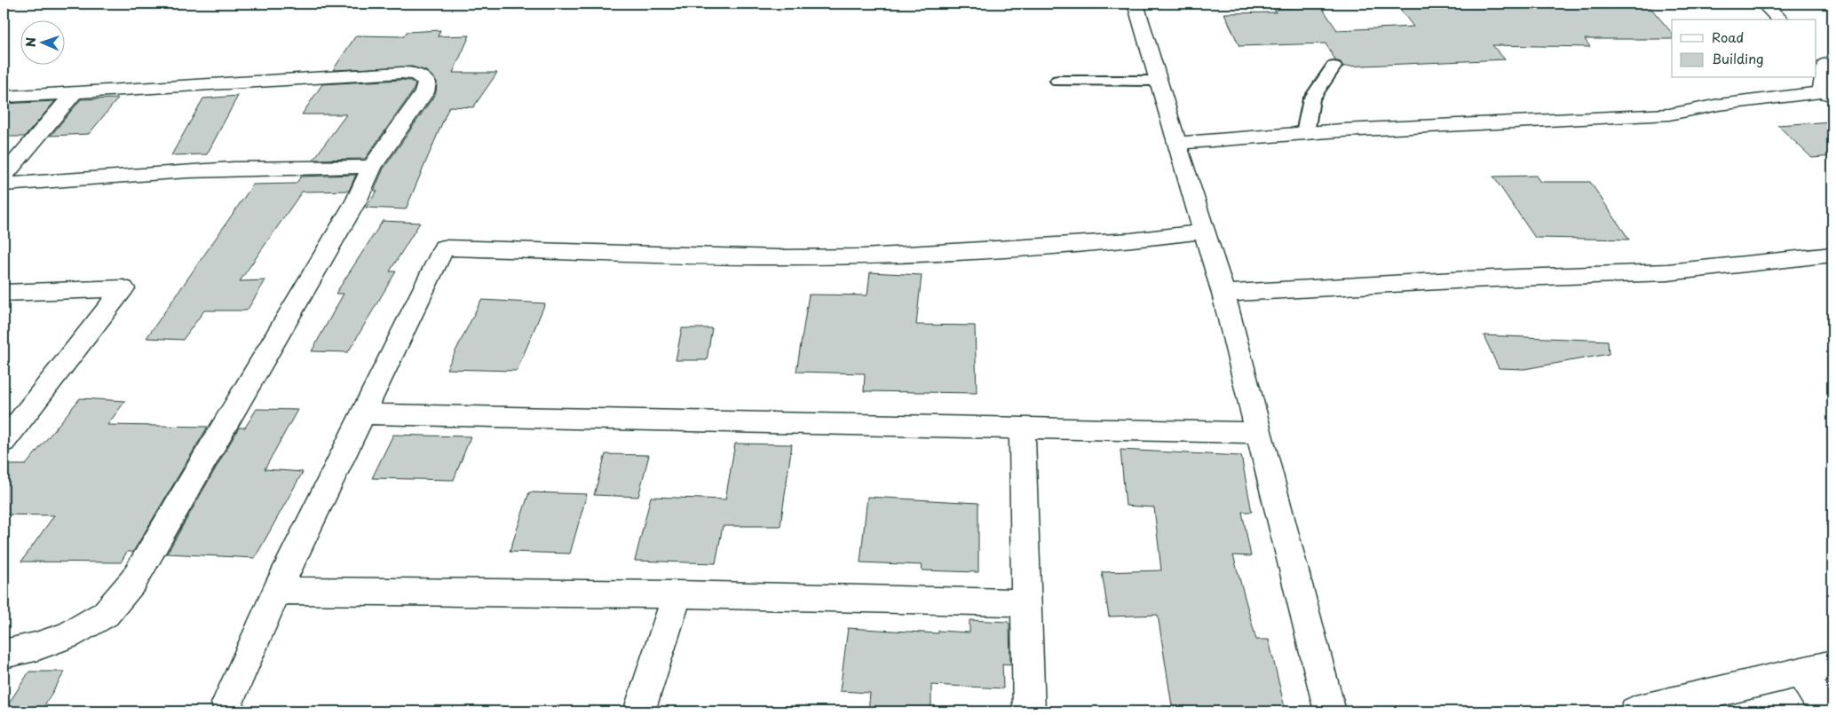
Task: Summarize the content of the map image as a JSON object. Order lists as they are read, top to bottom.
{
  "legend": ["Road", "Building"],
  "north": "left"
}
